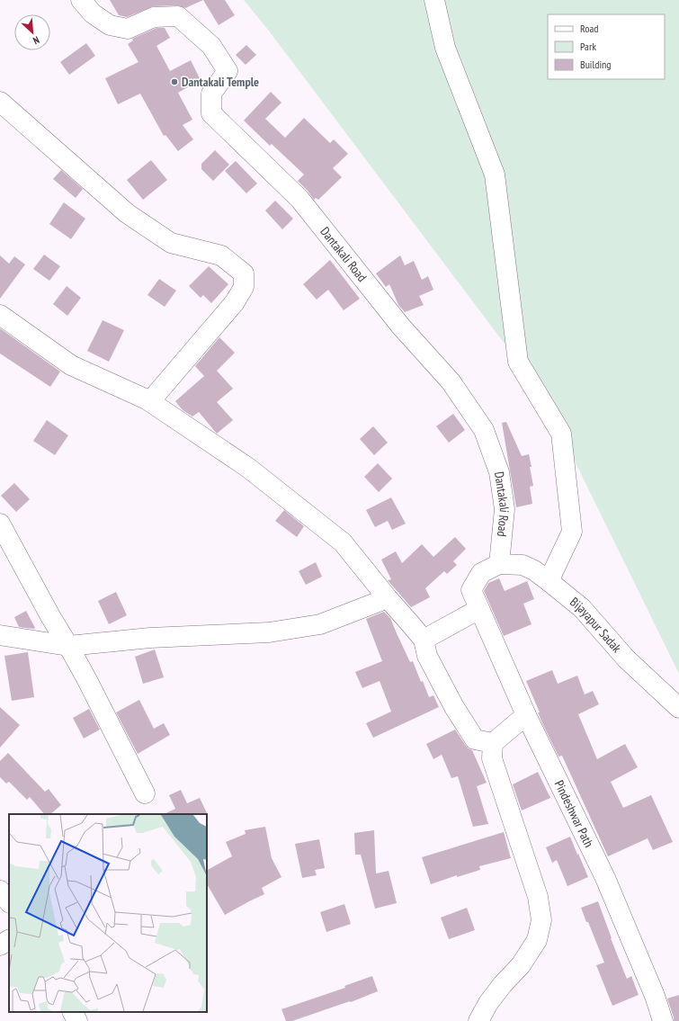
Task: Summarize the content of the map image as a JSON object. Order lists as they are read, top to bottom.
{
  "streets": {
    "street": ["Dantakali Road", "Bijayapur Sadak", "Pindeshwar Path"]
  },
  "crossings": [
    ["Dantakali Road", "Bijayapur Sadak"]
  ],
  "places": ["Dantakali Temple"],
  "legend": ["Road", "Park", "Building"],
  "north": "bottom right"
}
